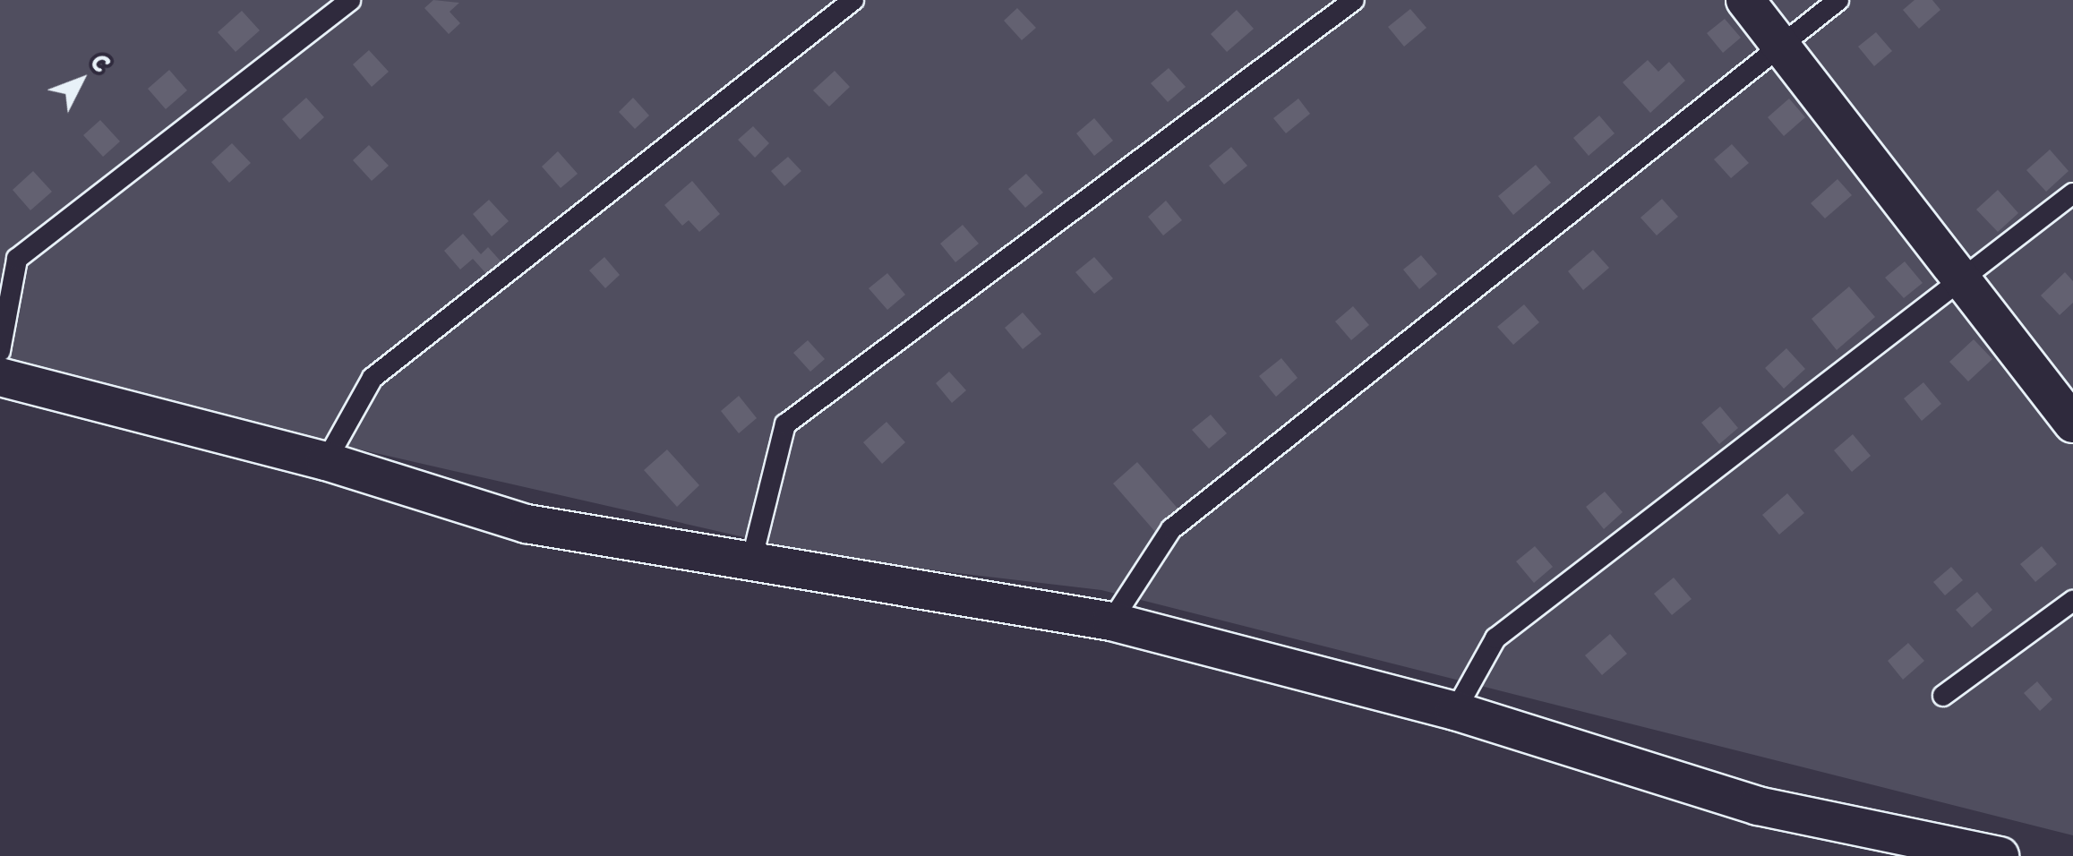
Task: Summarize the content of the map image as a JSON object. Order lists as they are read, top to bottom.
{
  "north": "top right"
}
